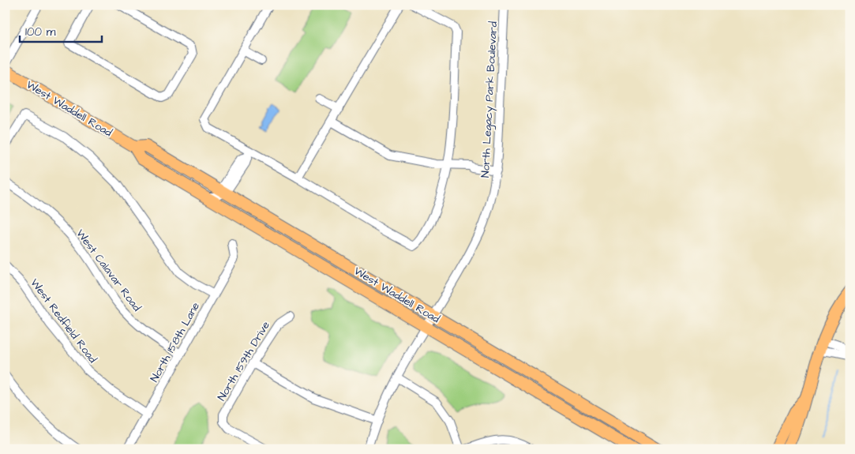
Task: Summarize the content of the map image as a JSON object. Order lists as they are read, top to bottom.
{
  "streets": {
    "main road": ["West Waddell Road"],
    "street": [
      "North Legacy Park Boulevard",
      "West Calavar Road",
      "West Redfield Road",
      "North 158th Lane",
      "North 159th Drive"
    ]
  },
  "crossings": [
    ["North Legacy Park Boulevard", "West Waddell Road"],
    ["West Calavar Road", "North 158th Lane"],
    ["West Redfield Road", "North 158th Lane"]
  ],
  "scale_bar": "100 m"
}
